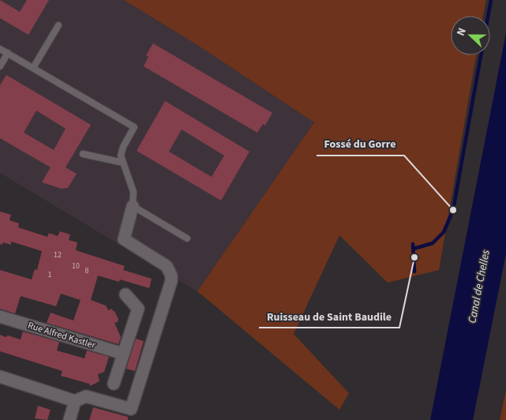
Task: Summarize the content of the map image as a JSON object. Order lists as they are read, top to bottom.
{
  "streets": {
    "street": ["Rue Alfred Kastler"]
  },
  "water": ["Canal de Chelles"],
  "places": ["Fossé du Gorre", "Ruisseau de Saint Baudile"],
  "house_numbers": [
    "12",
    "10",
    "8",
    "1"
  ],
  "north": "left"
}
